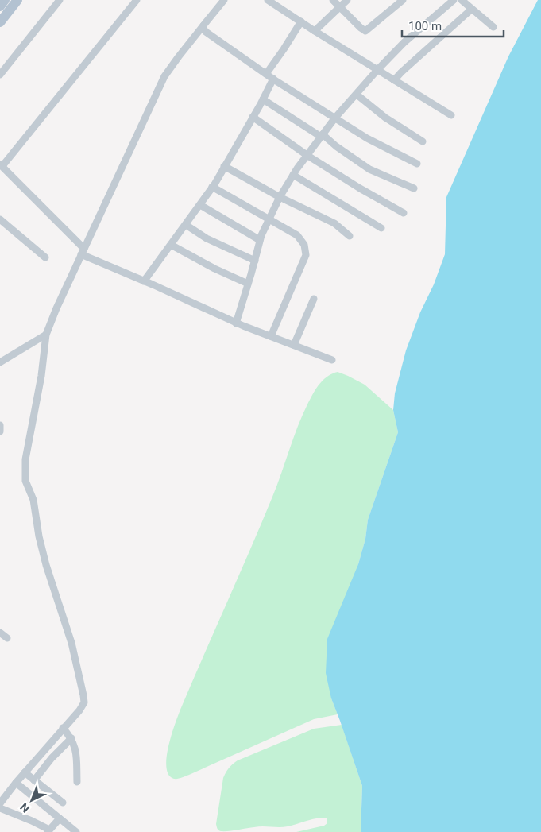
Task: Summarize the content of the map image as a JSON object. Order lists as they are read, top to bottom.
{
  "scale_bar": "100 m",
  "north": "bottom left"
}
